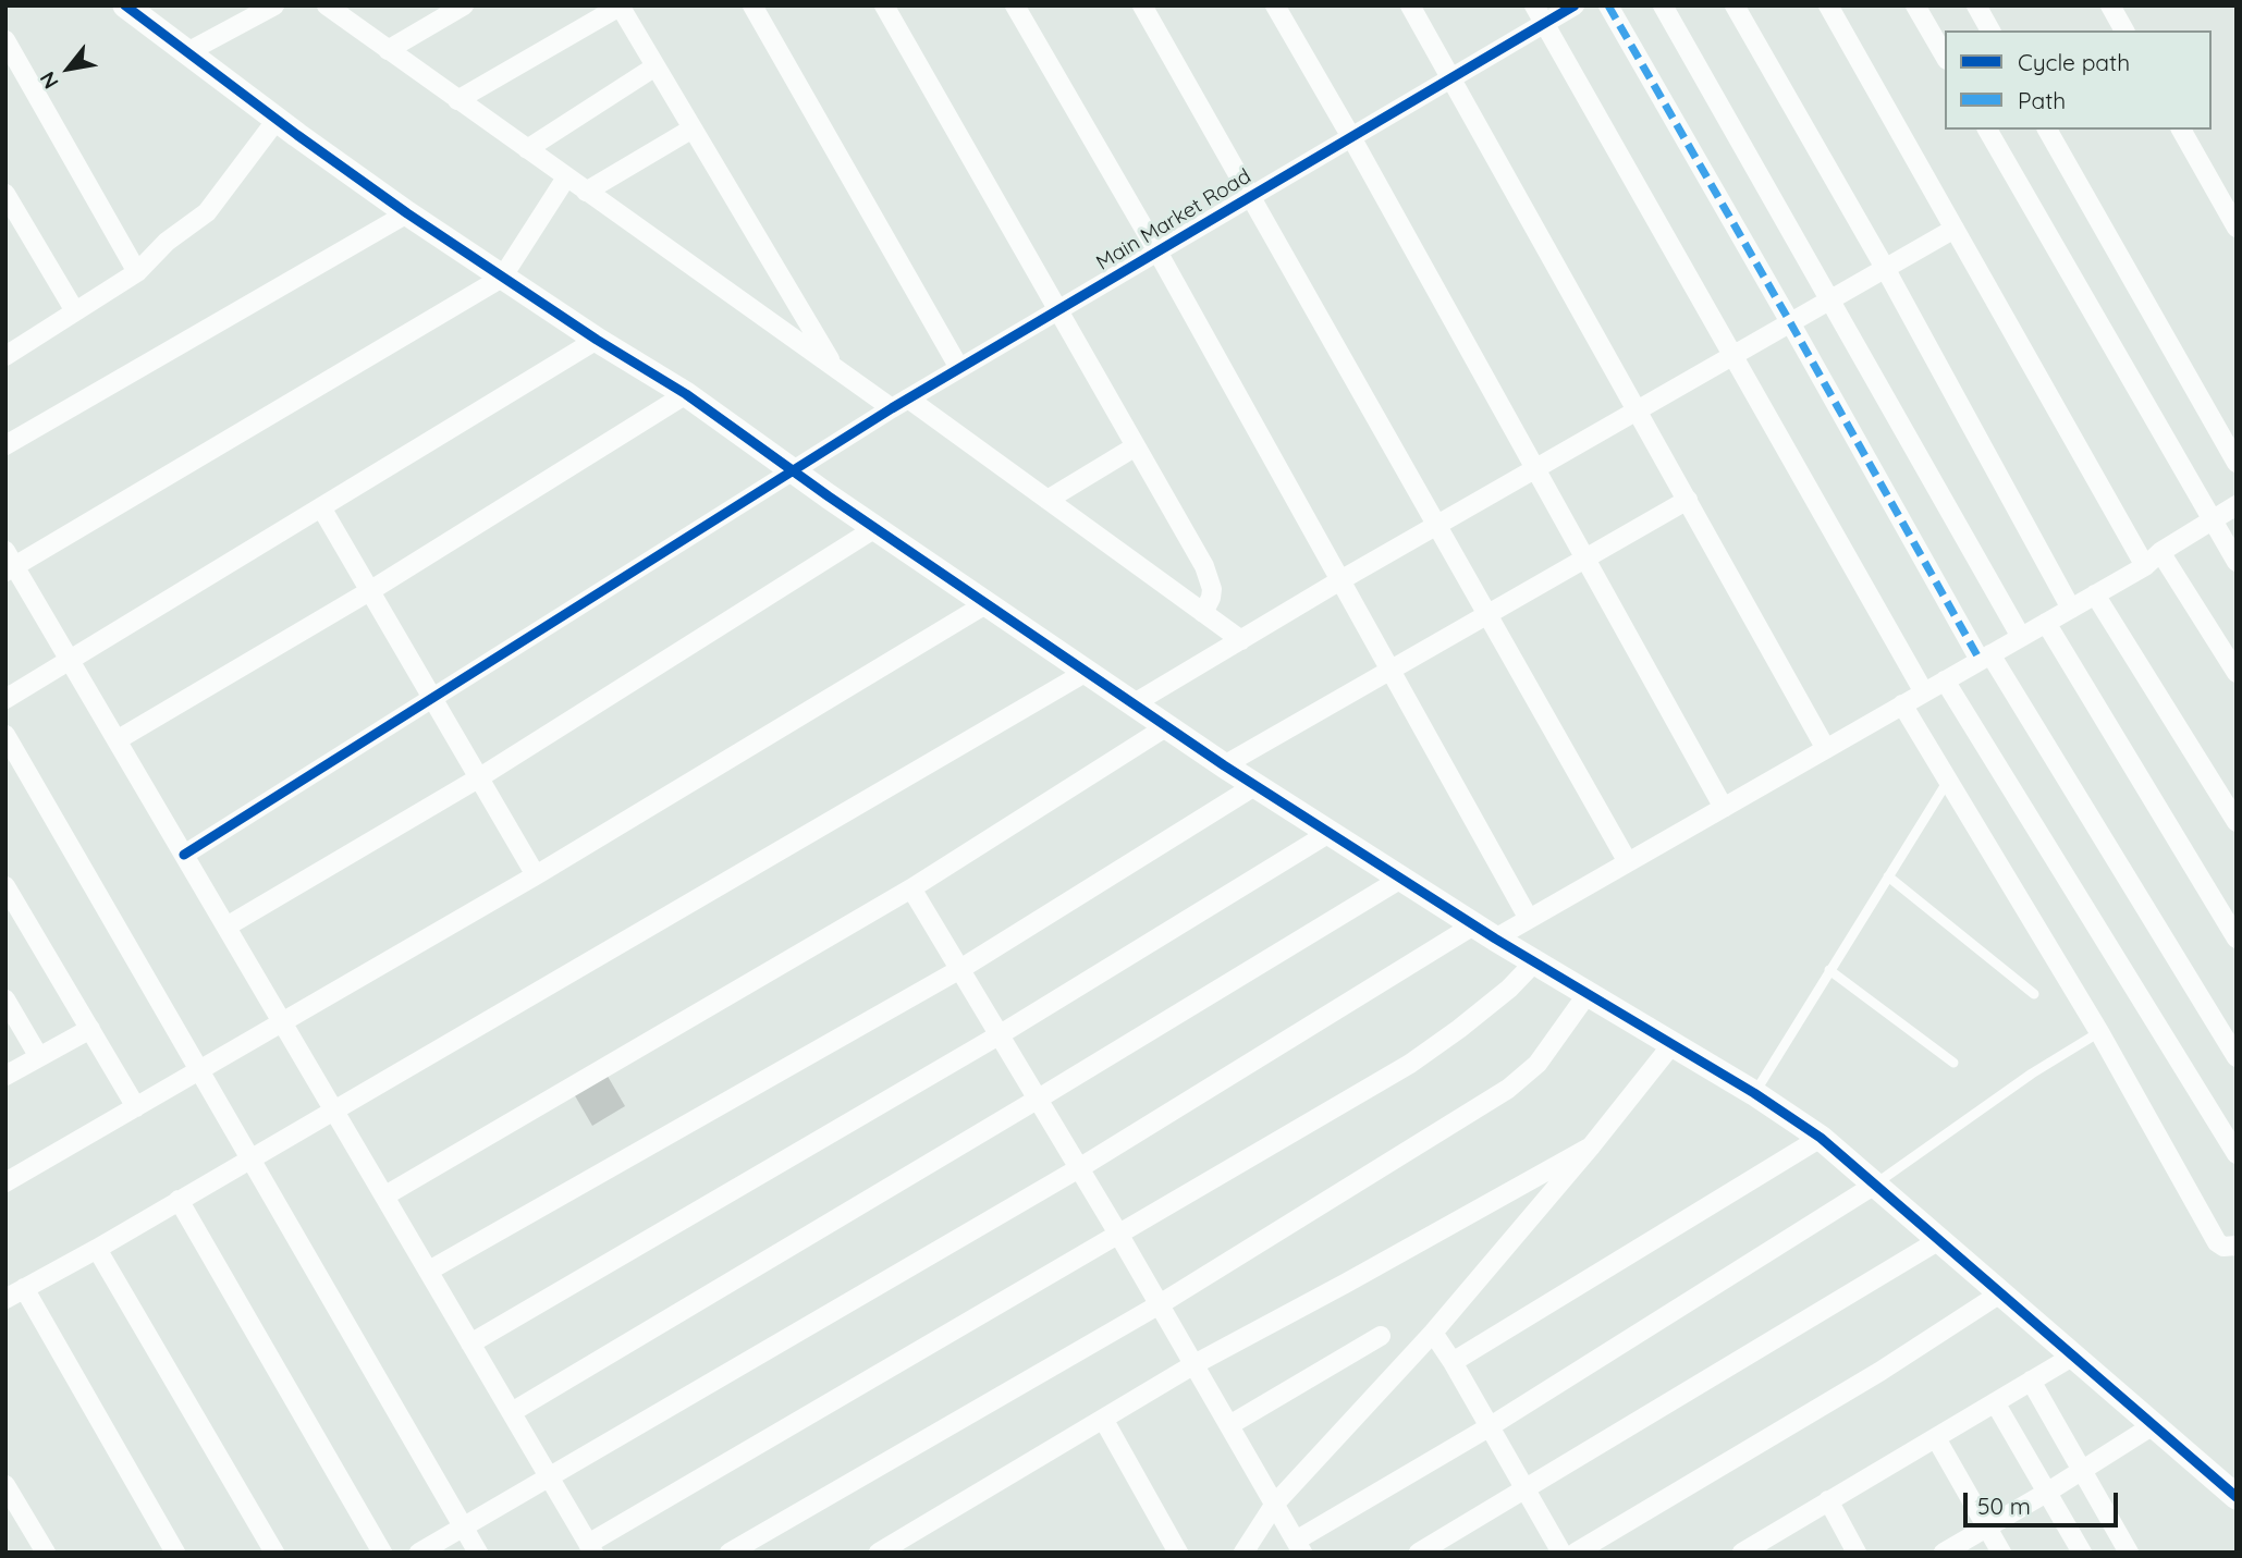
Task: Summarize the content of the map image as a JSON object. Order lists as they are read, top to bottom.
{
  "streets": {
    "street": ["Main Market Road"]
  },
  "legend": ["Cycle path", "Path"],
  "scale_bar": "50 m",
  "north": "bottom left"
}
